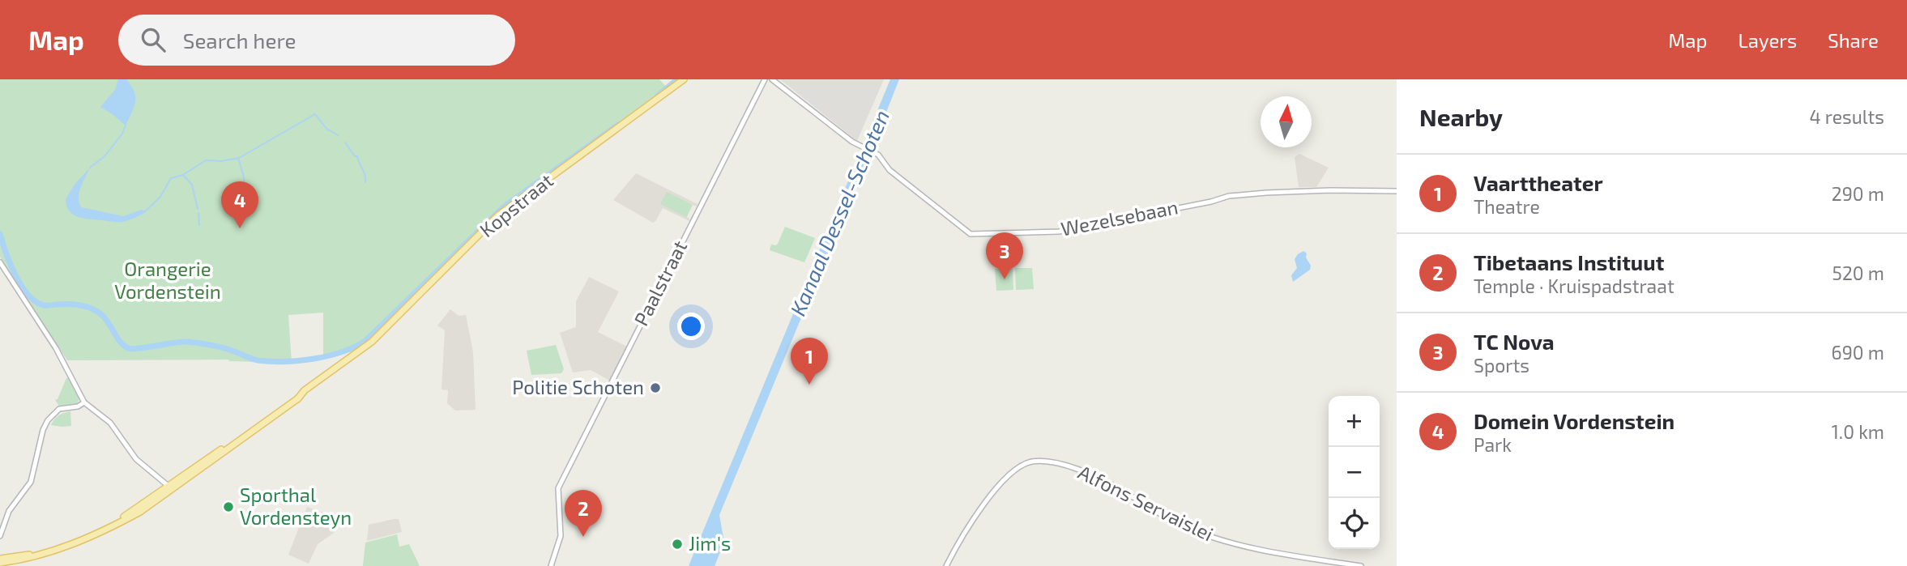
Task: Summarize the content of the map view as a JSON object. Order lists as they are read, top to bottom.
{
  "streets": {
    "main road": ["Kopstraat"],
    "street": ["Wezelsebaan", "Paalstraat", "Alfons Servaislei"]
  },
  "water": ["Kanaal Dessel-Schoten"],
  "parks": ["Orangerie Vordenstein"],
  "places": ["Politie Schoten", "Sporthal Vordensteyn", "Jim's"],
  "north": "top",
  "page": {
    "header": "Map",
    "search": "Search here",
    "nav": ["Map", "Layers", "Share"],
    "heading": ["Nearby", "4 results"],
    "list": [
      {
        "mark": "1",
        "name": "Vaarttheater",
        "note": "Theatre",
        "value": "290 m"
      },
      {
        "mark": "2",
        "name": "Tibetaans Instituut",
        "note": "Temple · Kruispadstraat",
        "value": "520 m"
      },
      {
        "mark": "3",
        "name": "TC Nova",
        "note": "Sports",
        "value": "690 m"
      },
      {
        "mark": "4",
        "name": "Domein Vordenstein",
        "note": "Park",
        "value": "1.0 km"
      }
    ],
    "pins": [
      "4",
      "3",
      "1",
      "2"
    ],
    "map_buttons": ["+", "−"]
  }
}
